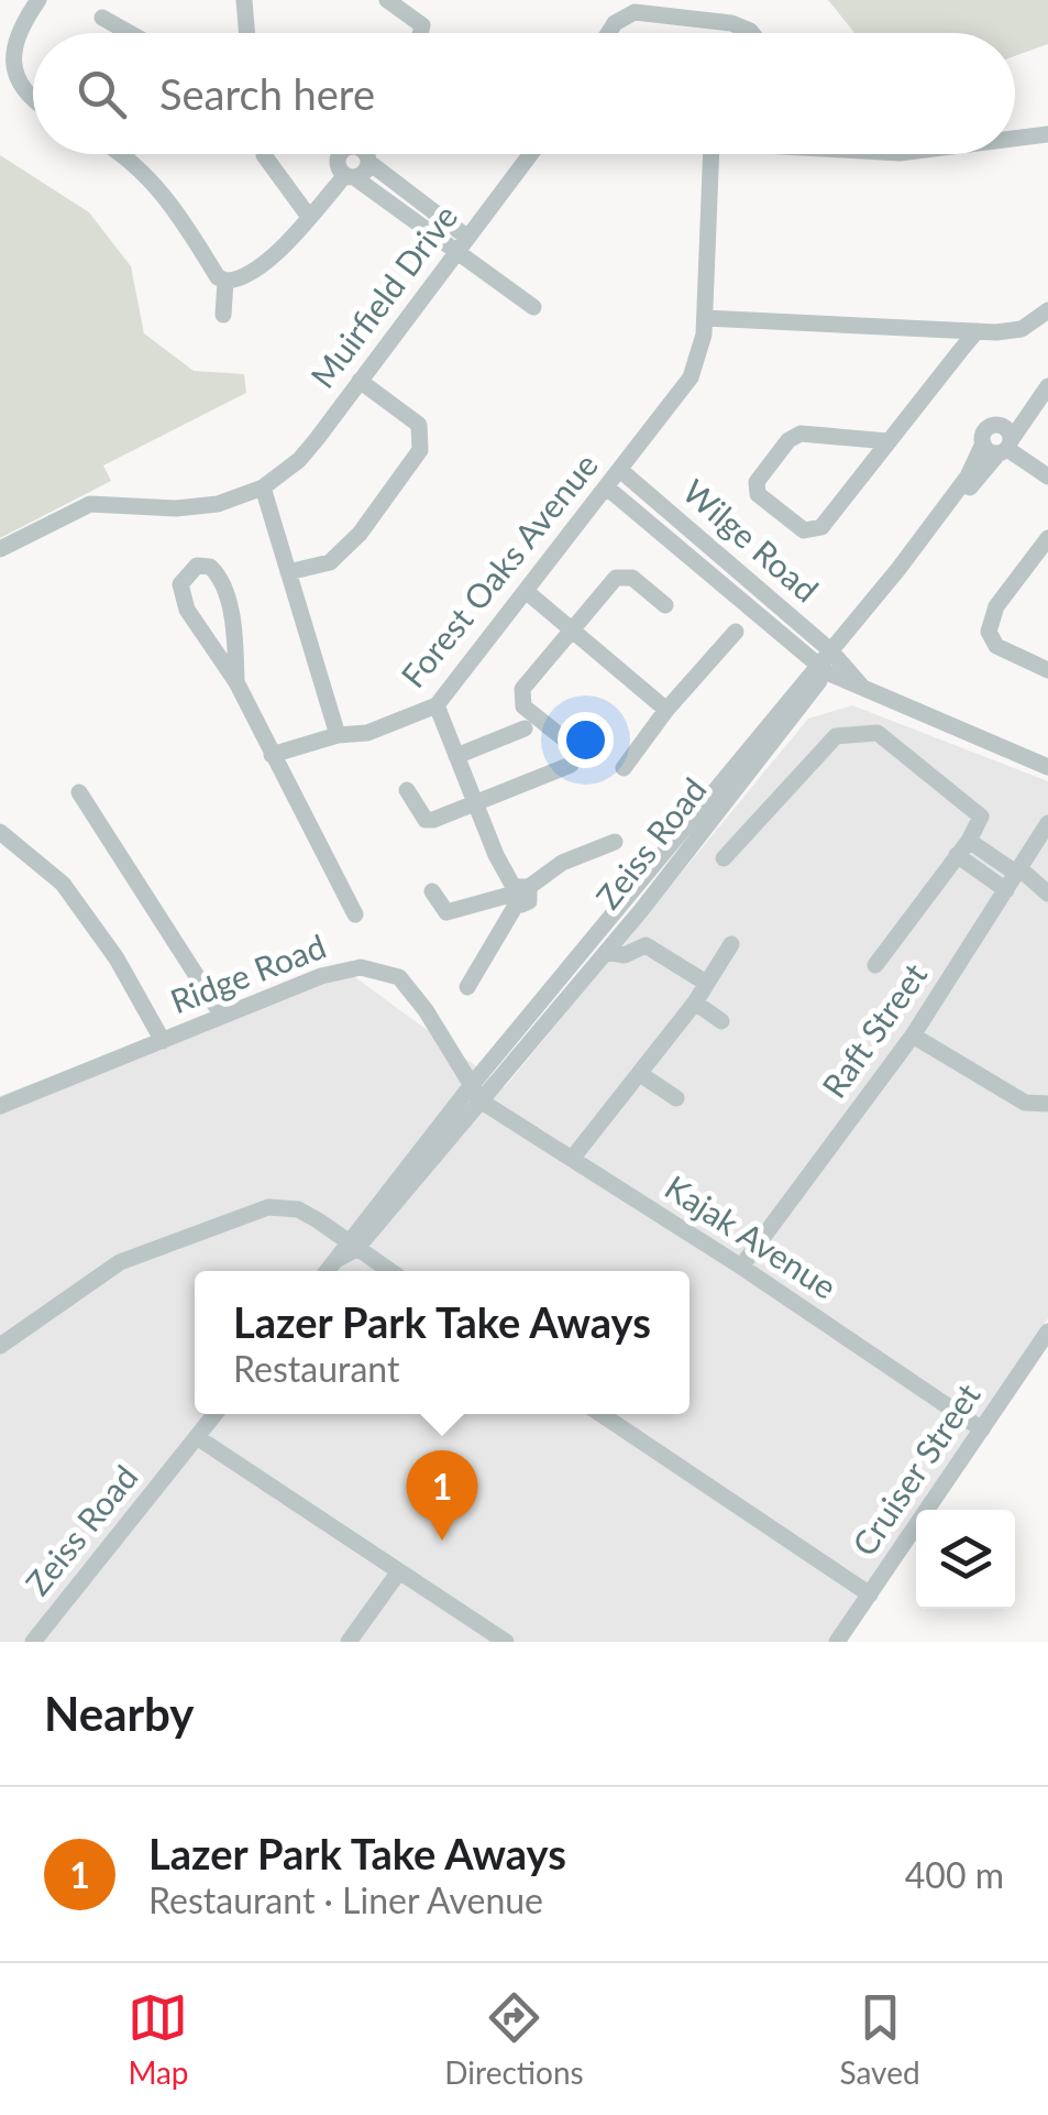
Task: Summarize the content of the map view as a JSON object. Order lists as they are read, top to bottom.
{
  "streets": {
    "street": [
      "Muirfield Drive",
      "Wilge Road",
      "Forest Oaks Avenue",
      "Zeiss Road",
      "Ridge Road",
      "Raft Street",
      "Kajak Avenue",
      "Cruiser Street"
    ]
  },
  "crossings": [
    ["Wilge Road", "Forest Oaks Avenue"],
    ["Wilge Road", "Zeiss Road"],
    ["Zeiss Road", "Ridge Road"],
    ["Zeiss Road", "Kajak Avenue"],
    ["Ridge Road", "Kajak Avenue"],
    ["Raft Street", "Kajak Avenue"],
    ["Kajak Avenue", "Cruiser Street"]
  ],
  "page": {
    "search": "Search here",
    "popup": ["Lazer Park Take Aways", "Restaurant"],
    "pins": "1",
    "heading": "Nearby",
    "list": [
      {
        "mark": "1",
        "name": "Lazer Park Take Aways",
        "note": "Restaurant · Liner Avenue",
        "value": "400 m"
      }
    ],
    "nav": ["Map", "Directions", "Saved"]
  }
}
